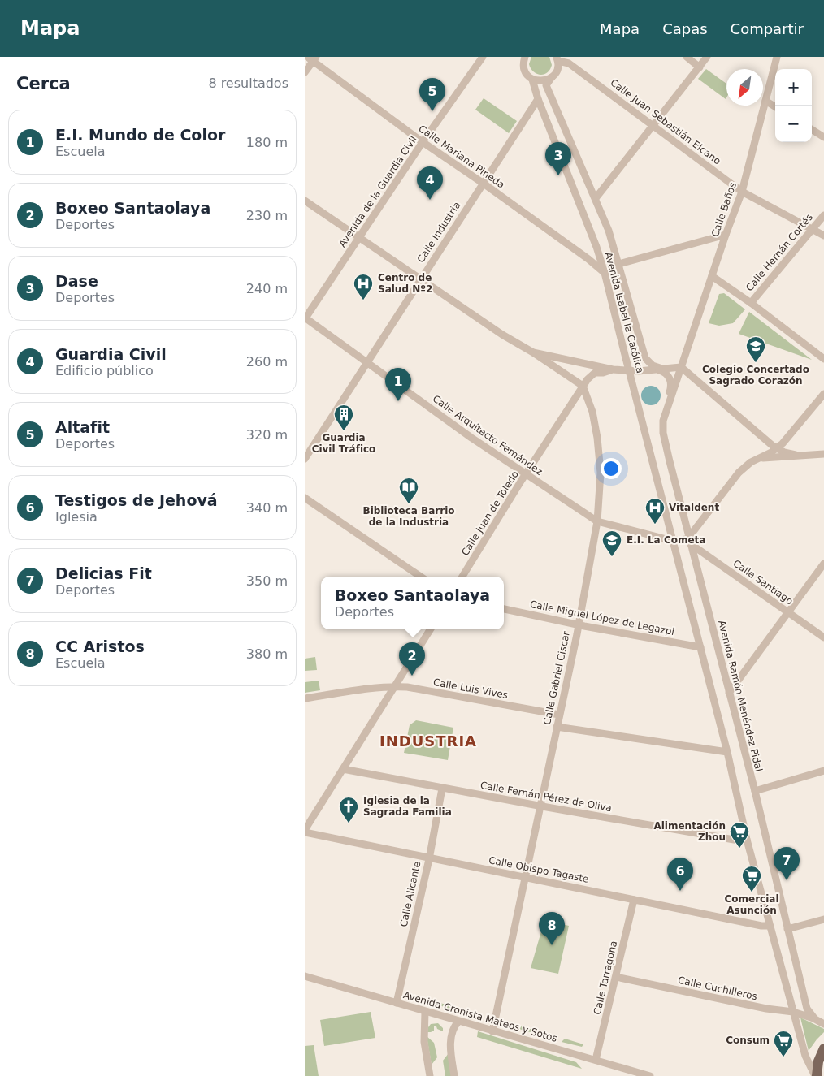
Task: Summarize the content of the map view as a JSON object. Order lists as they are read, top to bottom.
{
  "streets": {
    "street": [
      "Calle Juan Sebastián Elcano",
      "Calle Mariana Pineda",
      "Avenida de la Guardia Civil",
      "Calle Baños",
      "Calle Industria",
      "Calle Hernán Cortés",
      "Avenida Isabel la Católica",
      "Calle Arquitecto Fernández",
      "Calle Juan de Toledo",
      "Calle Santiago",
      "Calle Miguel López de Legazpi",
      "Calle Gabriel Ciscar",
      "Calle Luis Vives",
      "Avenida Ramón Menéndez Pidal",
      "Calle Fernán Pérez de Oliva",
      "Calle Obispo Tagaste",
      "Calle Alicante",
      "Calle Tarragona",
      "Calle Cuchilleros",
      "Avenida Cronista Mateos y Sotos"
    ]
  },
  "crossings": [
    ["Calle Juan Sebastián Elcano", "Calle Baños"],
    ["Calle Juan Sebastián Elcano", "Calle Hernán Cortés"],
    ["Calle Mariana Pineda", "Avenida de la Guardia Civil"],
    ["Calle Mariana Pineda", "Calle Industria"],
    ["Calle Mariana Pineda", "Avenida Isabel la Católica"],
    ["Avenida de la Guardia Civil", "Calle Arquitecto Fernández"],
    ["Calle Baños", "Avenida Ramón Menéndez Pidal"],
    ["Calle Industria", "Avenida Isabel la Católica"],
    ["Calle Industria", "Calle Arquitecto Fernández"],
    ["Avenida Isabel la Católica", "Calle Arquitecto Fernández"],
    ["Calle Arquitecto Fernández", "Calle Juan de Toledo"],
    ["Calle Arquitecto Fernández", "Calle Gabriel Ciscar"],
    ["Calle Juan de Toledo", "Calle Gabriel Ciscar"],
    ["Calle Santiago", "Avenida Ramón Menéndez Pidal"],
    ["Calle Miguel López de Legazpi", "Calle Gabriel Ciscar"],
    ["Calle Gabriel Ciscar", "Calle Luis Vives"],
    ["Calle Gabriel Ciscar", "Calle Fernán Pérez de Oliva"],
    ["Calle Gabriel Ciscar", "Calle Obispo Tagaste"],
    ["Calle Gabriel Ciscar", "Avenida Cronista Mateos y Sotos"],
    ["Avenida Ramón Menéndez Pidal", "Calle Cuchilleros"],
    ["Calle Fernán Pérez de Oliva", "Calle Alicante"],
    ["Calle Obispo Tagaste", "Calle Alicante"],
    ["Calle Obispo Tagaste", "Calle Tarragona"],
    ["Calle Alicante", "Avenida Cronista Mateos y Sotos"],
    ["Calle Tarragona", "Calle Cuchilleros"],
    ["Calle Tarragona", "Avenida Cronista Mateos y Sotos"]
  ],
  "districts": ["INDUSTRIA"],
  "places": {
    "hospital": ["Centro de Salud Nº2", "Vitaldent"],
    "school or university": ["Colegio Concertado Sagrado Corazón", "E.I. La Cometa"],
    "building": ["Guardia Civil Tráfico"],
    "library": ["Biblioteca Barrio de la Industria"],
    "church": ["Iglesia de la Sagrada Familia"],
    "supermarket": ["Alimentación Zhou", "Comercial Asunción", "Consum"]
  },
  "north": "bottom left",
  "page": {
    "header": "Mapa",
    "nav": ["Mapa", "Capas", "Compartir"],
    "heading": ["Cerca", "8 resultados"],
    "map_buttons": ["+", "−"],
    "pins": [
      "5",
      "3",
      "4",
      "1",
      "2",
      "7",
      "6",
      "8"
    ],
    "list": [
      {
        "mark": "1",
        "name": "E.I. Mundo de Color",
        "note": "Escuela",
        "value": "180 m"
      },
      {
        "mark": "2",
        "name": "Boxeo Santaolaya",
        "note": "Deportes",
        "value": "230 m"
      },
      {
        "mark": "3",
        "name": "Dase",
        "note": "Deportes",
        "value": "240 m"
      },
      {
        "mark": "4",
        "name": "Guardia Civil",
        "note": "Edificio público",
        "value": "260 m"
      },
      {
        "mark": "5",
        "name": "Altafit",
        "note": "Deportes",
        "value": "320 m"
      },
      {
        "mark": "6",
        "name": "Testigos de Jehová",
        "note": "Iglesia",
        "value": "340 m"
      },
      {
        "mark": "7",
        "name": "Delicias Fit",
        "note": "Deportes",
        "value": "350 m"
      },
      {
        "mark": "8",
        "name": "CC Aristos",
        "note": "Escuela",
        "value": "380 m"
      }
    ],
    "popup": ["Boxeo Santaolaya", "Deportes"]
  }
}
